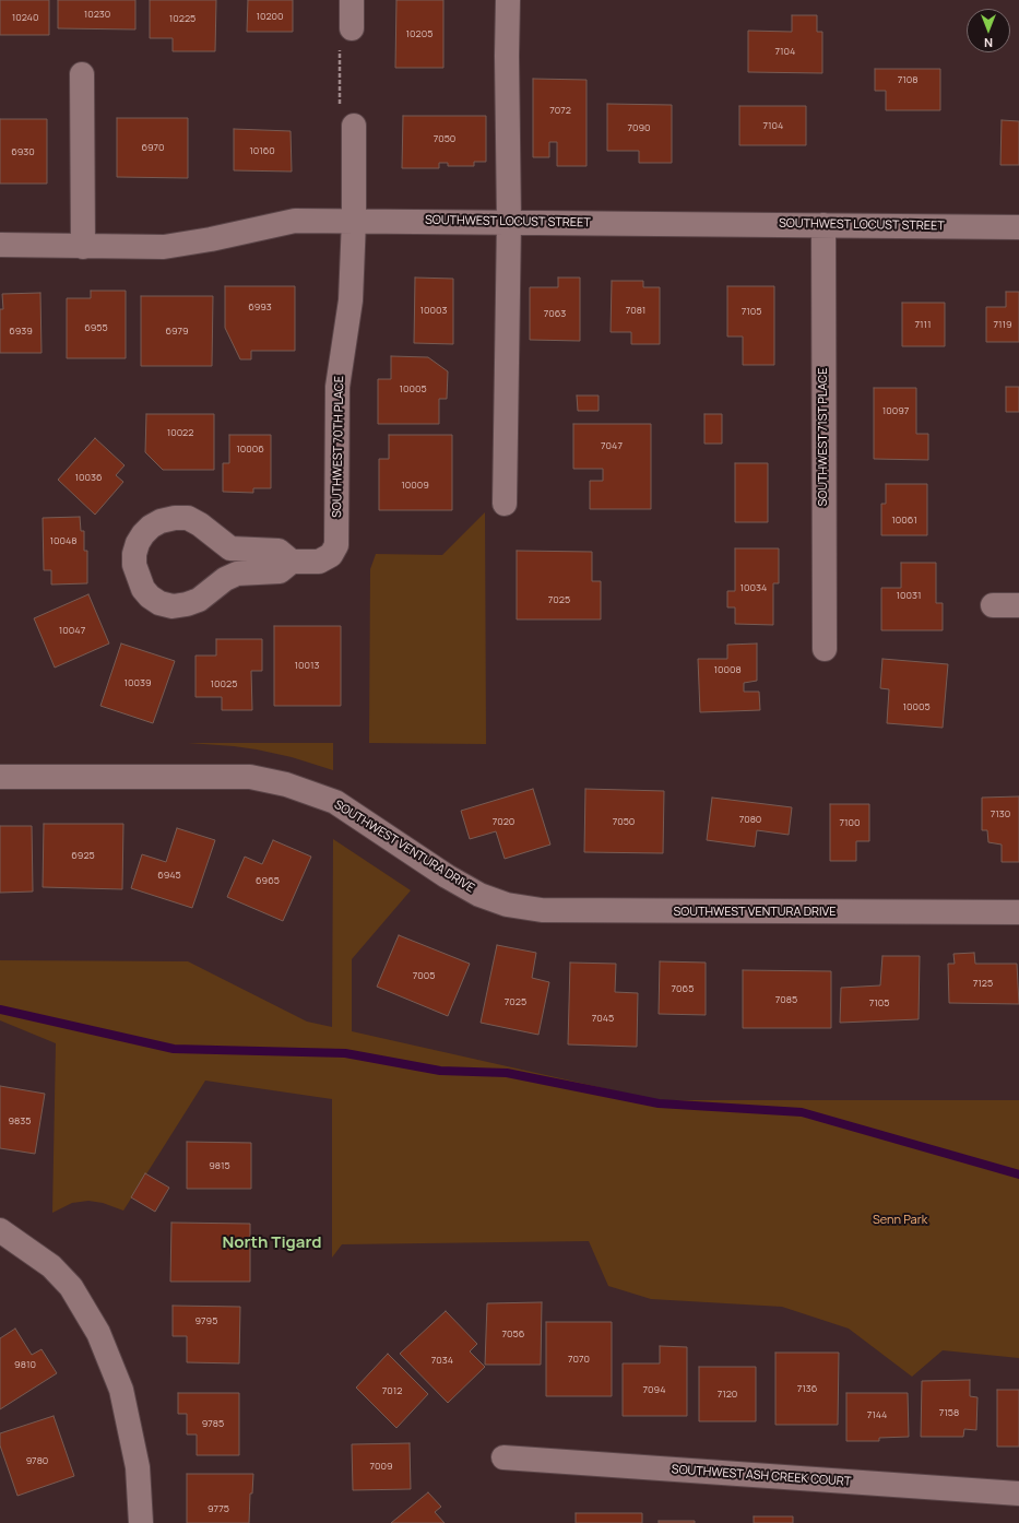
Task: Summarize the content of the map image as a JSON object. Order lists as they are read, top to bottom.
{
  "streets": {
    "street": [
      "SOUTHWEST LOCUST STREET",
      "SOUTHWEST 71ST PLACE",
      "SOUTHWEST 70TH PLACE",
      "SOUTHWEST VENTURA DRIVE",
      "SOUTHWEST ASH CREEK COURT"
    ]
  },
  "crossings": [
    ["SOUTHWEST LOCUST STREET", "SOUTHWEST 71ST PLACE"],
    ["SOUTHWEST LOCUST STREET", "SOUTHWEST 70TH PLACE"]
  ],
  "districts": ["North Tigard"],
  "parks": ["Senn Park"],
  "house_numbers": [
    "10230",
    "10200",
    "10240",
    "10225",
    "10205",
    "7104",
    "7108",
    "7072",
    "7104",
    "7090",
    "7050",
    "6970",
    "10160",
    "6930",
    "6993",
    "10003",
    "7081",
    "7105",
    "7063",
    "7111",
    "7119",
    "6955",
    "6939",
    "6979",
    "10005",
    "10097",
    "10022",
    "7047",
    "10006",
    "10036",
    "10009",
    "10061",
    "10048",
    "10034",
    "10031",
    "7025",
    "10047",
    "10013",
    "10008",
    "10039",
    "10025",
    "10005",
    "7130",
    "7080",
    "7020",
    "7050",
    "7100",
    "6925",
    "6945",
    "6965",
    "7005",
    "7125",
    "7065",
    "7085",
    "7025",
    "7105",
    "7045",
    "9835",
    "9815",
    "9795",
    "7056",
    "7070",
    "7034",
    "9810",
    "7136",
    "7094",
    "7012",
    "7120",
    "7158",
    "7144",
    "9785",
    "9780",
    "7009",
    "9775"
  ],
  "north": "bottom"
}
